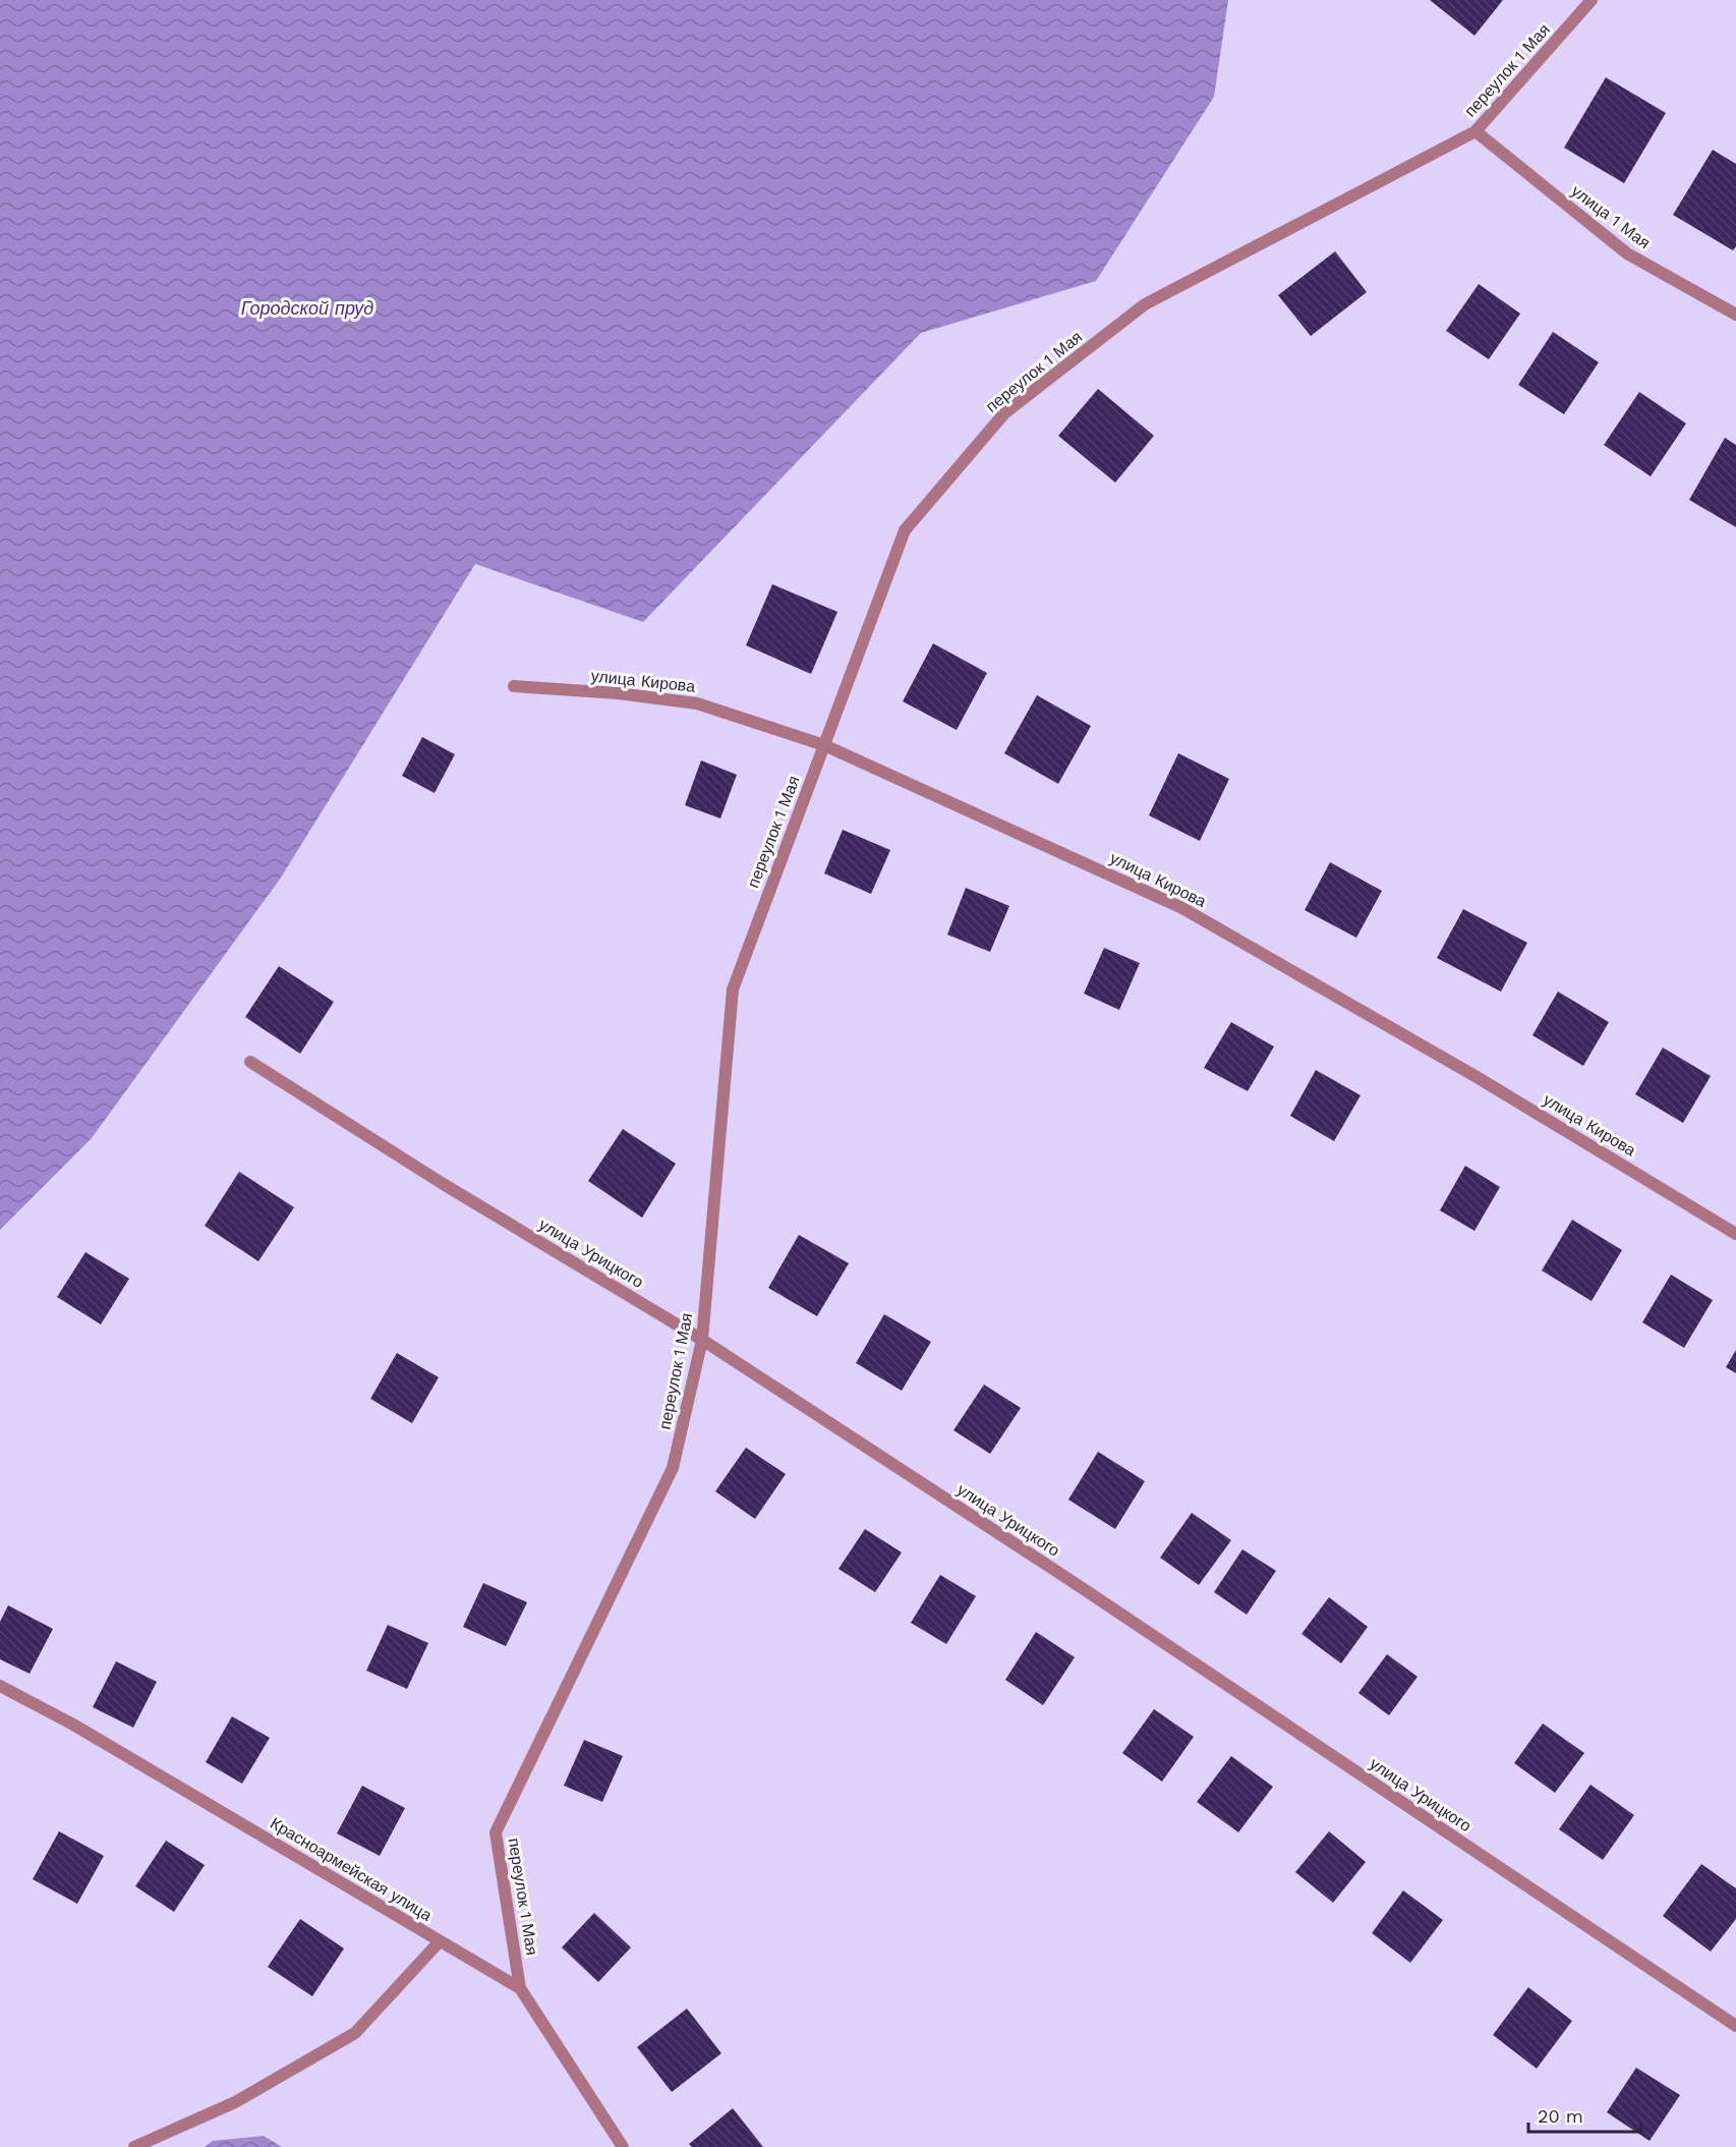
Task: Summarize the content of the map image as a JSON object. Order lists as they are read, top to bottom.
{
  "streets": {
    "street": [
      "переулок 1 Мая",
      "улица 1 Мая",
      "улица Кирова",
      "улица Урицкого",
      "Красноармейская улица"
    ]
  },
  "crossings": [
    ["переулок 1 Мая", "улица 1 Мая"],
    ["переулок 1 Мая", "улица Кирова"],
    ["переулок 1 Мая", "улица Урицкого"],
    ["переулок 1 Мая", "Красноармейская улица"]
  ],
  "water": ["Городской пруд"],
  "scale_bar": "20 m"
}
